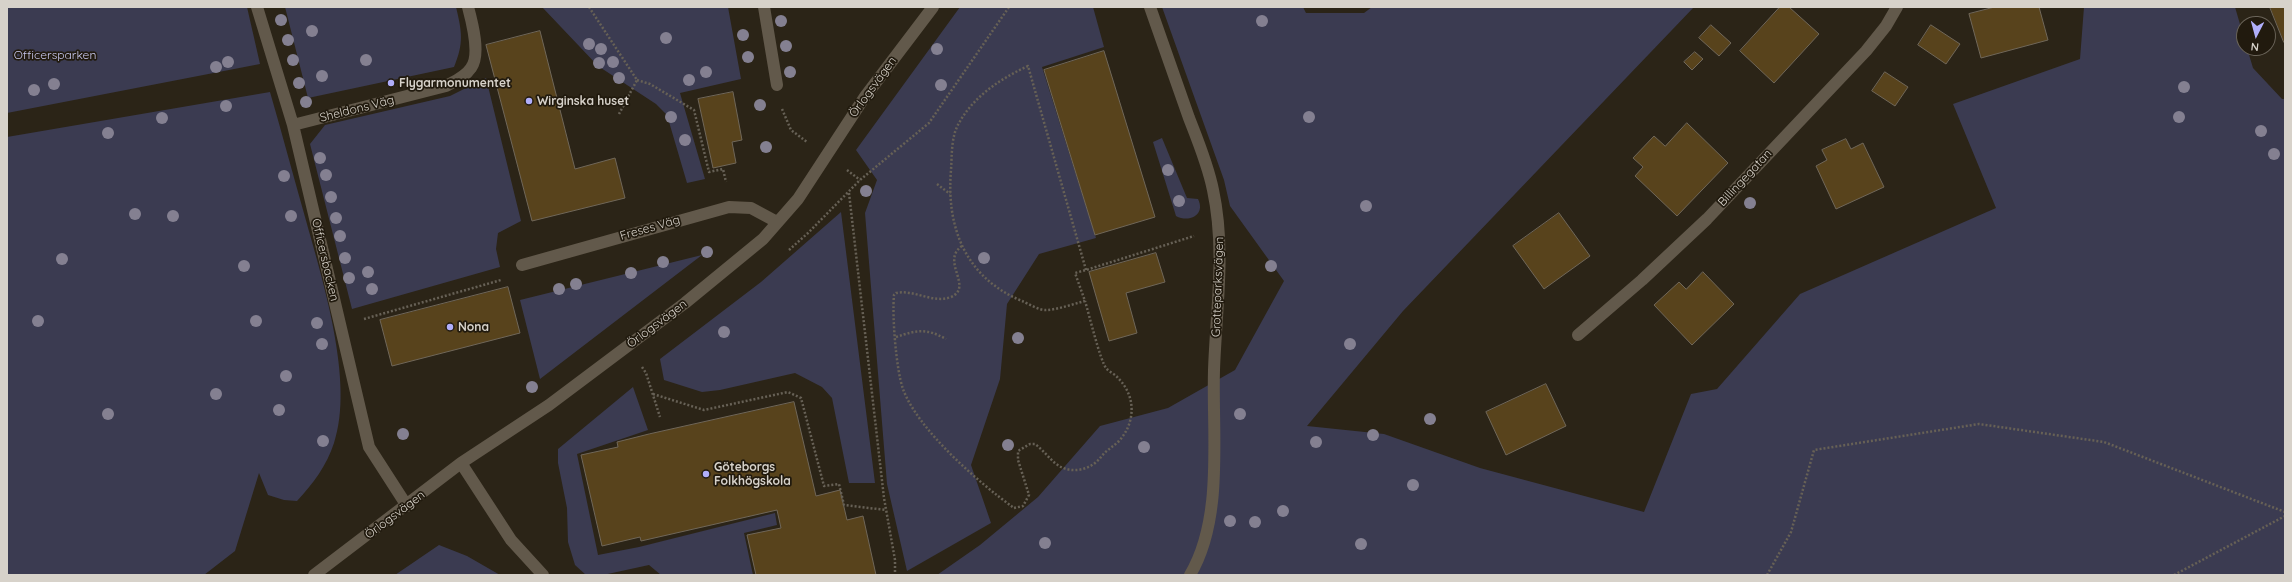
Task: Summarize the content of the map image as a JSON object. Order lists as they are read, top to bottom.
{
  "streets": {
    "street": [
      "Örlogsvägen",
      "Sheldons Väg",
      "Billingegatan",
      "Freses Väg",
      "Officersbacken",
      "Grotteparksvägen"
    ]
  },
  "crossings": [
    ["Örlogsvägen", "Freses Väg"],
    ["Örlogsvägen", "Officersbacken"],
    ["Sheldons Väg", "Officersbacken"]
  ],
  "parks": ["Officersparken"],
  "places": [
    "Flygarmonumentet",
    "Wirginska huset",
    "Nona",
    "Göteborgs Folkhögskola"
  ],
  "north": "bottom"
}
